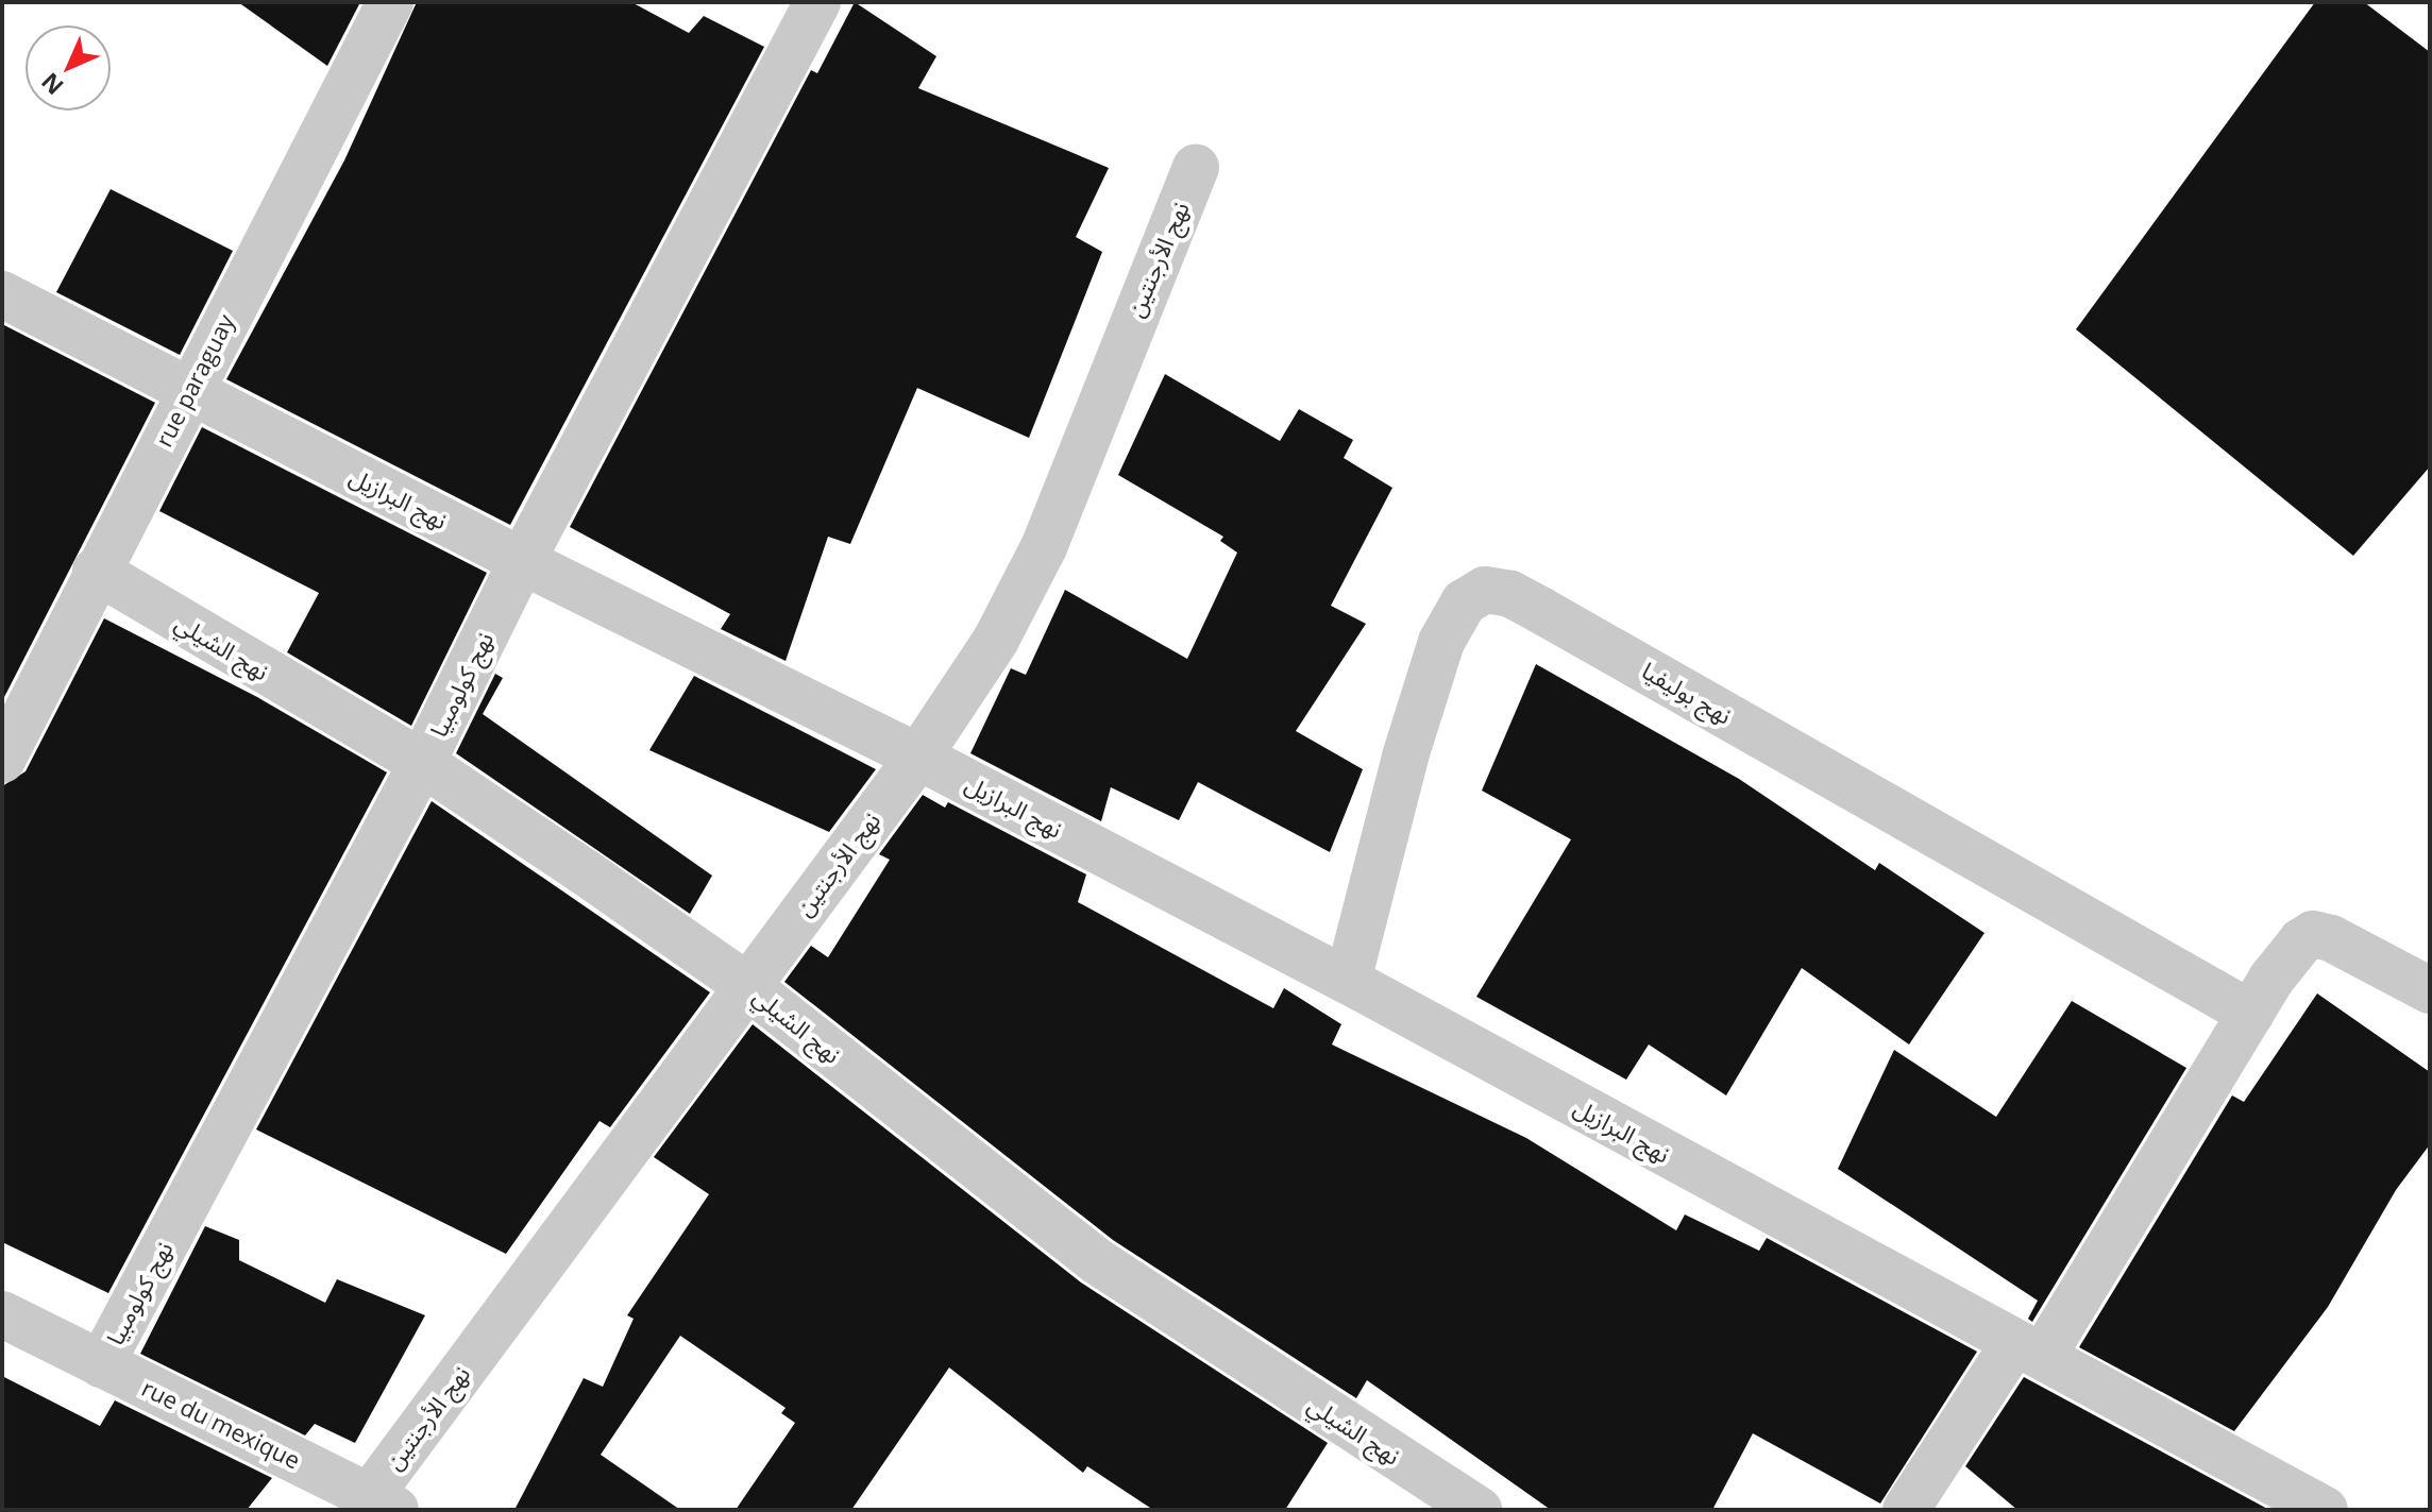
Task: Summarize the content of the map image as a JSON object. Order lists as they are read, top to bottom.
{
  "streets": {
    "street": [
      "نهج الأرجنتين",
      "rue paraguay",
      "نهج البرازيل",
      "نهج الشيلي",
      "نهج كولومبيا",
      "نهج بوليفيا",
      "rue du mexique"
    ]
  },
  "crossings": [
    ["نهج الأرجنتين", "نهج البرازيل"],
    ["نهج الأرجنتين", "نهج الشيلي"],
    ["نهج الأرجنتين", "rue du mexique"],
    ["rue paraguay", "نهج البرازيل"],
    ["rue paraguay", "نهج الشيلي"],
    ["نهج البرازيل", "نهج كولومبيا"],
    ["نهج البرازيل", "نهج بوليفيا"],
    ["نهج الشيلي", "نهج كولومبيا"],
    ["نهج كولومبيا", "rue du mexique"]
  ],
  "north": "bottom left"
}
